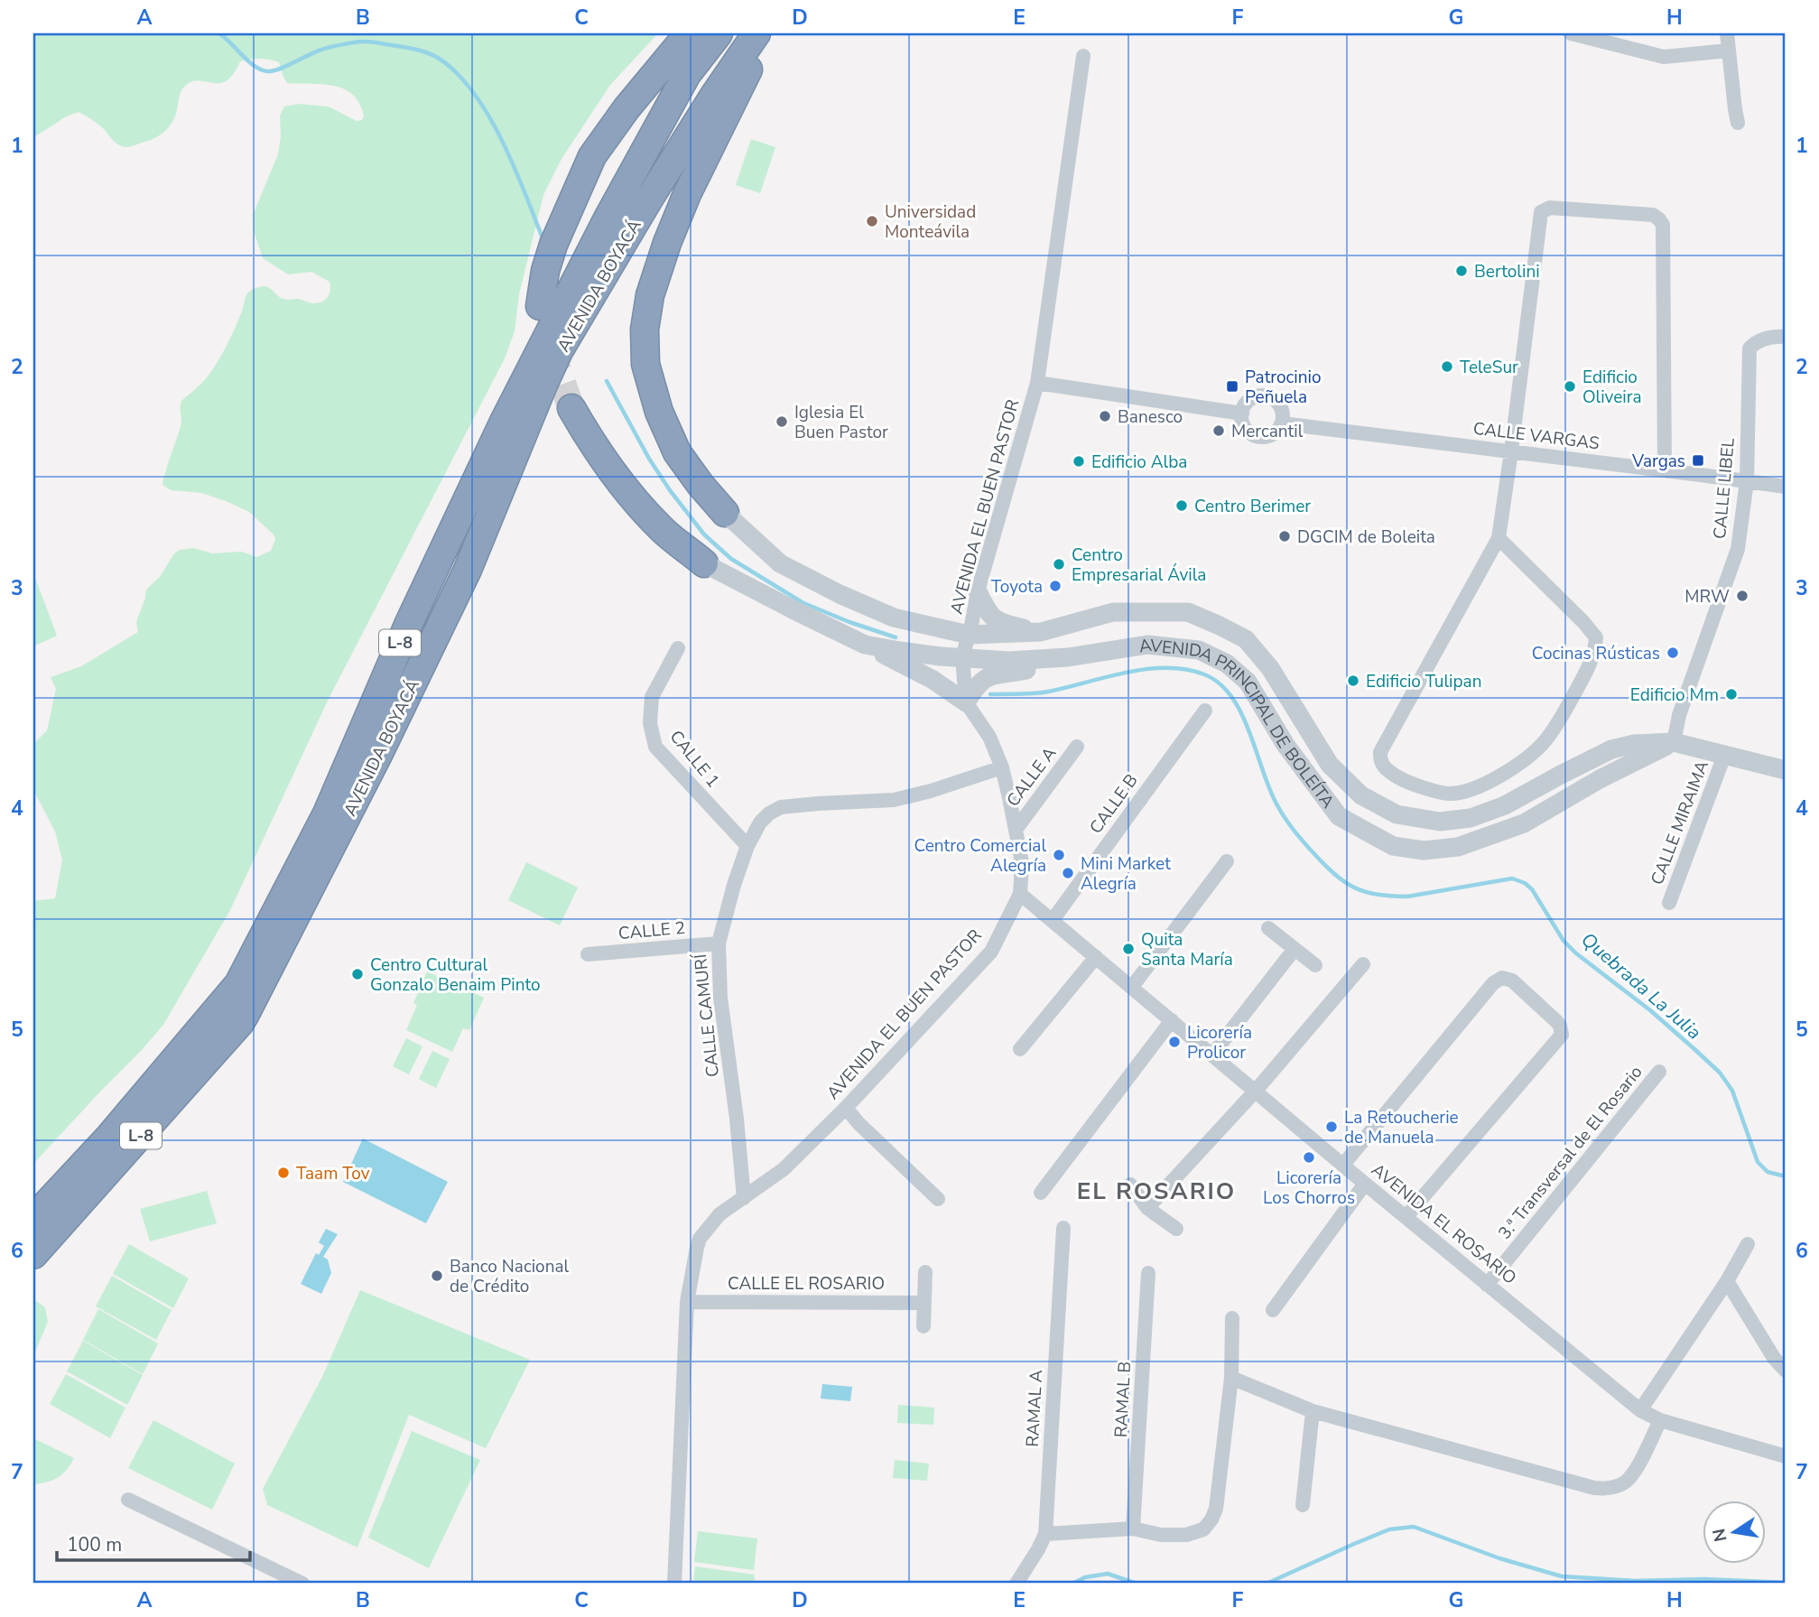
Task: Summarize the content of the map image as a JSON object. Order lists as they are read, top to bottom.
{
  "streets": {
    "highway": ["AVENIDA BOYACÁ", "L-8"],
    "street": [
      "CALLE VARGAS",
      "CALLE LIBEL",
      "AVENIDA EL BUEN PASTOR",
      "AVENIDA PRINCIPAL DE BOLEÍTA",
      "CALLE 1",
      "CALLE A",
      "CALLE B",
      "CALLE MIRAIMA",
      "CALLE 2",
      "CALLE CAMURÍ",
      "3.ª Transversal de El Rosario",
      "AVENIDA EL ROSARIO",
      "CALLE EL ROSARIO",
      "RAMAL B",
      "RAMAL A"
    ]
  },
  "crossings": [
    ["CALLE VARGAS", "CALLE LIBEL"],
    ["CALLE LIBEL", "AVENIDA PRINCIPAL DE BOLEÍTA"],
    ["AVENIDA EL BUEN PASTOR", "AVENIDA PRINCIPAL DE BOLEÍTA"],
    ["AVENIDA EL BUEN PASTOR", "CALLE A"],
    ["AVENIDA EL BUEN PASTOR", "CALLE CAMURÍ"],
    ["AVENIDA EL BUEN PASTOR", "AVENIDA EL ROSARIO"],
    ["AVENIDA EL BUEN PASTOR", "CALLE EL ROSARIO"],
    ["AVENIDA PRINCIPAL DE BOLEÍTA", "CALLE MIRAIMA"],
    ["CALLE 1", "CALLE CAMURÍ"],
    ["CALLE B", "AVENIDA EL ROSARIO"],
    ["CALLE 2", "CALLE CAMURÍ"],
    ["3.ª Transversal de El Rosario", "AVENIDA EL ROSARIO"]
  ],
  "districts": ["EL ROSARIO"],
  "water": ["Quebrada La Julia"],
  "places": {
    "other": [
      "Universidad Monteávila",
      "Bertolini",
      "TeleSur",
      "Edificio Oliveira",
      "Banesco",
      "Iglesia El Buen Pastor",
      "Mercantil",
      "Edificio Alba",
      "Centro Berimer",
      "DGCIM de Boleita",
      "Centro Empresarial Ávila",
      "Toyota",
      "MRW",
      "Cocinas Rústicas",
      "Edificio Tulipan",
      "Edificio Mm",
      "Centro Comercial Alegría",
      "Mini Market Alegría",
      "Quita Santa María",
      "Centro Cultural Gonzalo Benaim Pinto",
      "Licorería Prolicor",
      "La Retoucherie de Manuela",
      "Licorería Los Chorros",
      "Taam Tov",
      "Banco Nacional de Crédito"
    ],
    "transit": ["Patrocinio Peñuela", "Vargas"]
  },
  "scale_bar": "100 m",
  "north": "left",
  "grid": {
    "columns": [
      "A",
      "B",
      "C",
      "D",
      "E",
      "F",
      "G",
      "H"
    ],
    "rows": [
      "1",
      "2",
      "3",
      "4",
      "5",
      "6",
      "7"
    ]
  }
}
